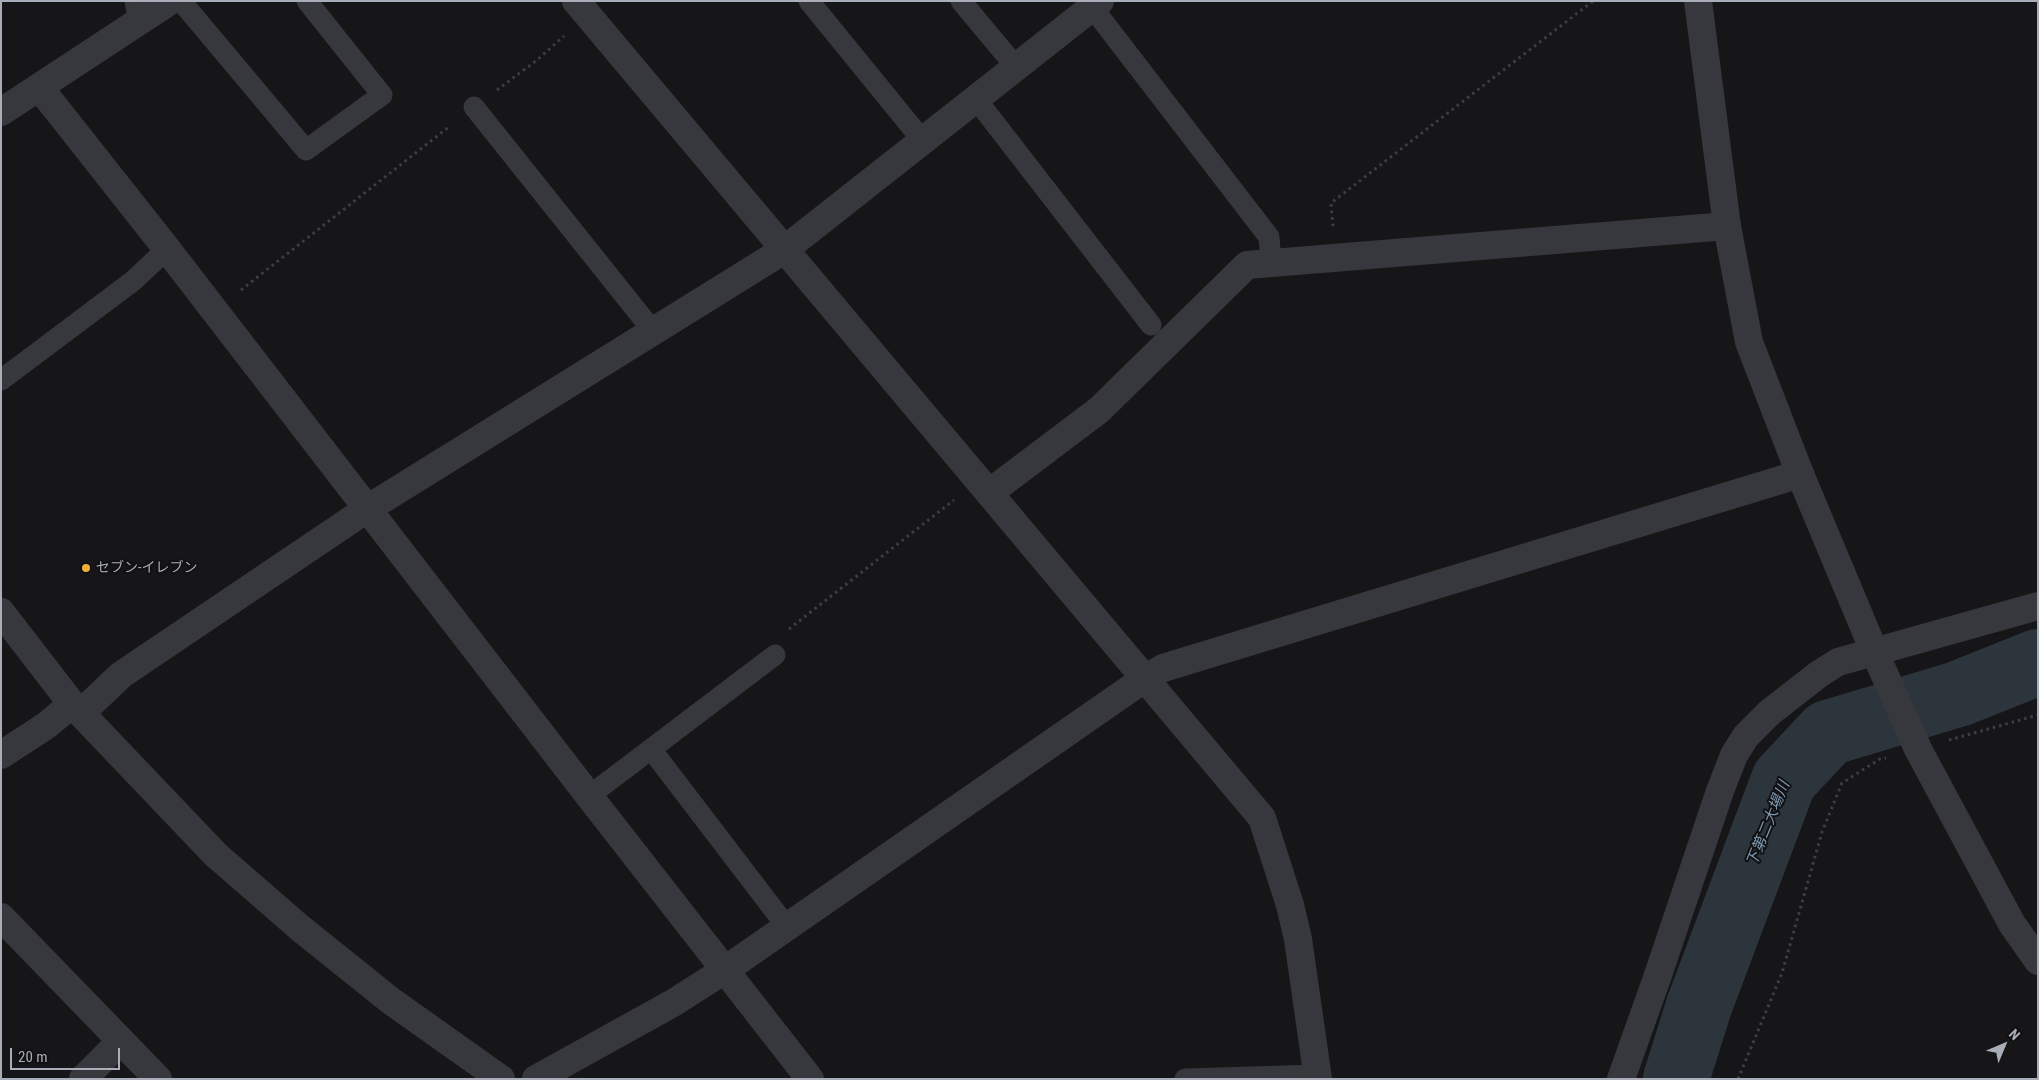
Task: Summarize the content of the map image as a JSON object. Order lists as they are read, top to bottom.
{
  "water": ["下第二大場川"],
  "places": ["セブン-イレブン"],
  "scale_bar": "20 m",
  "north": "top right"
}
